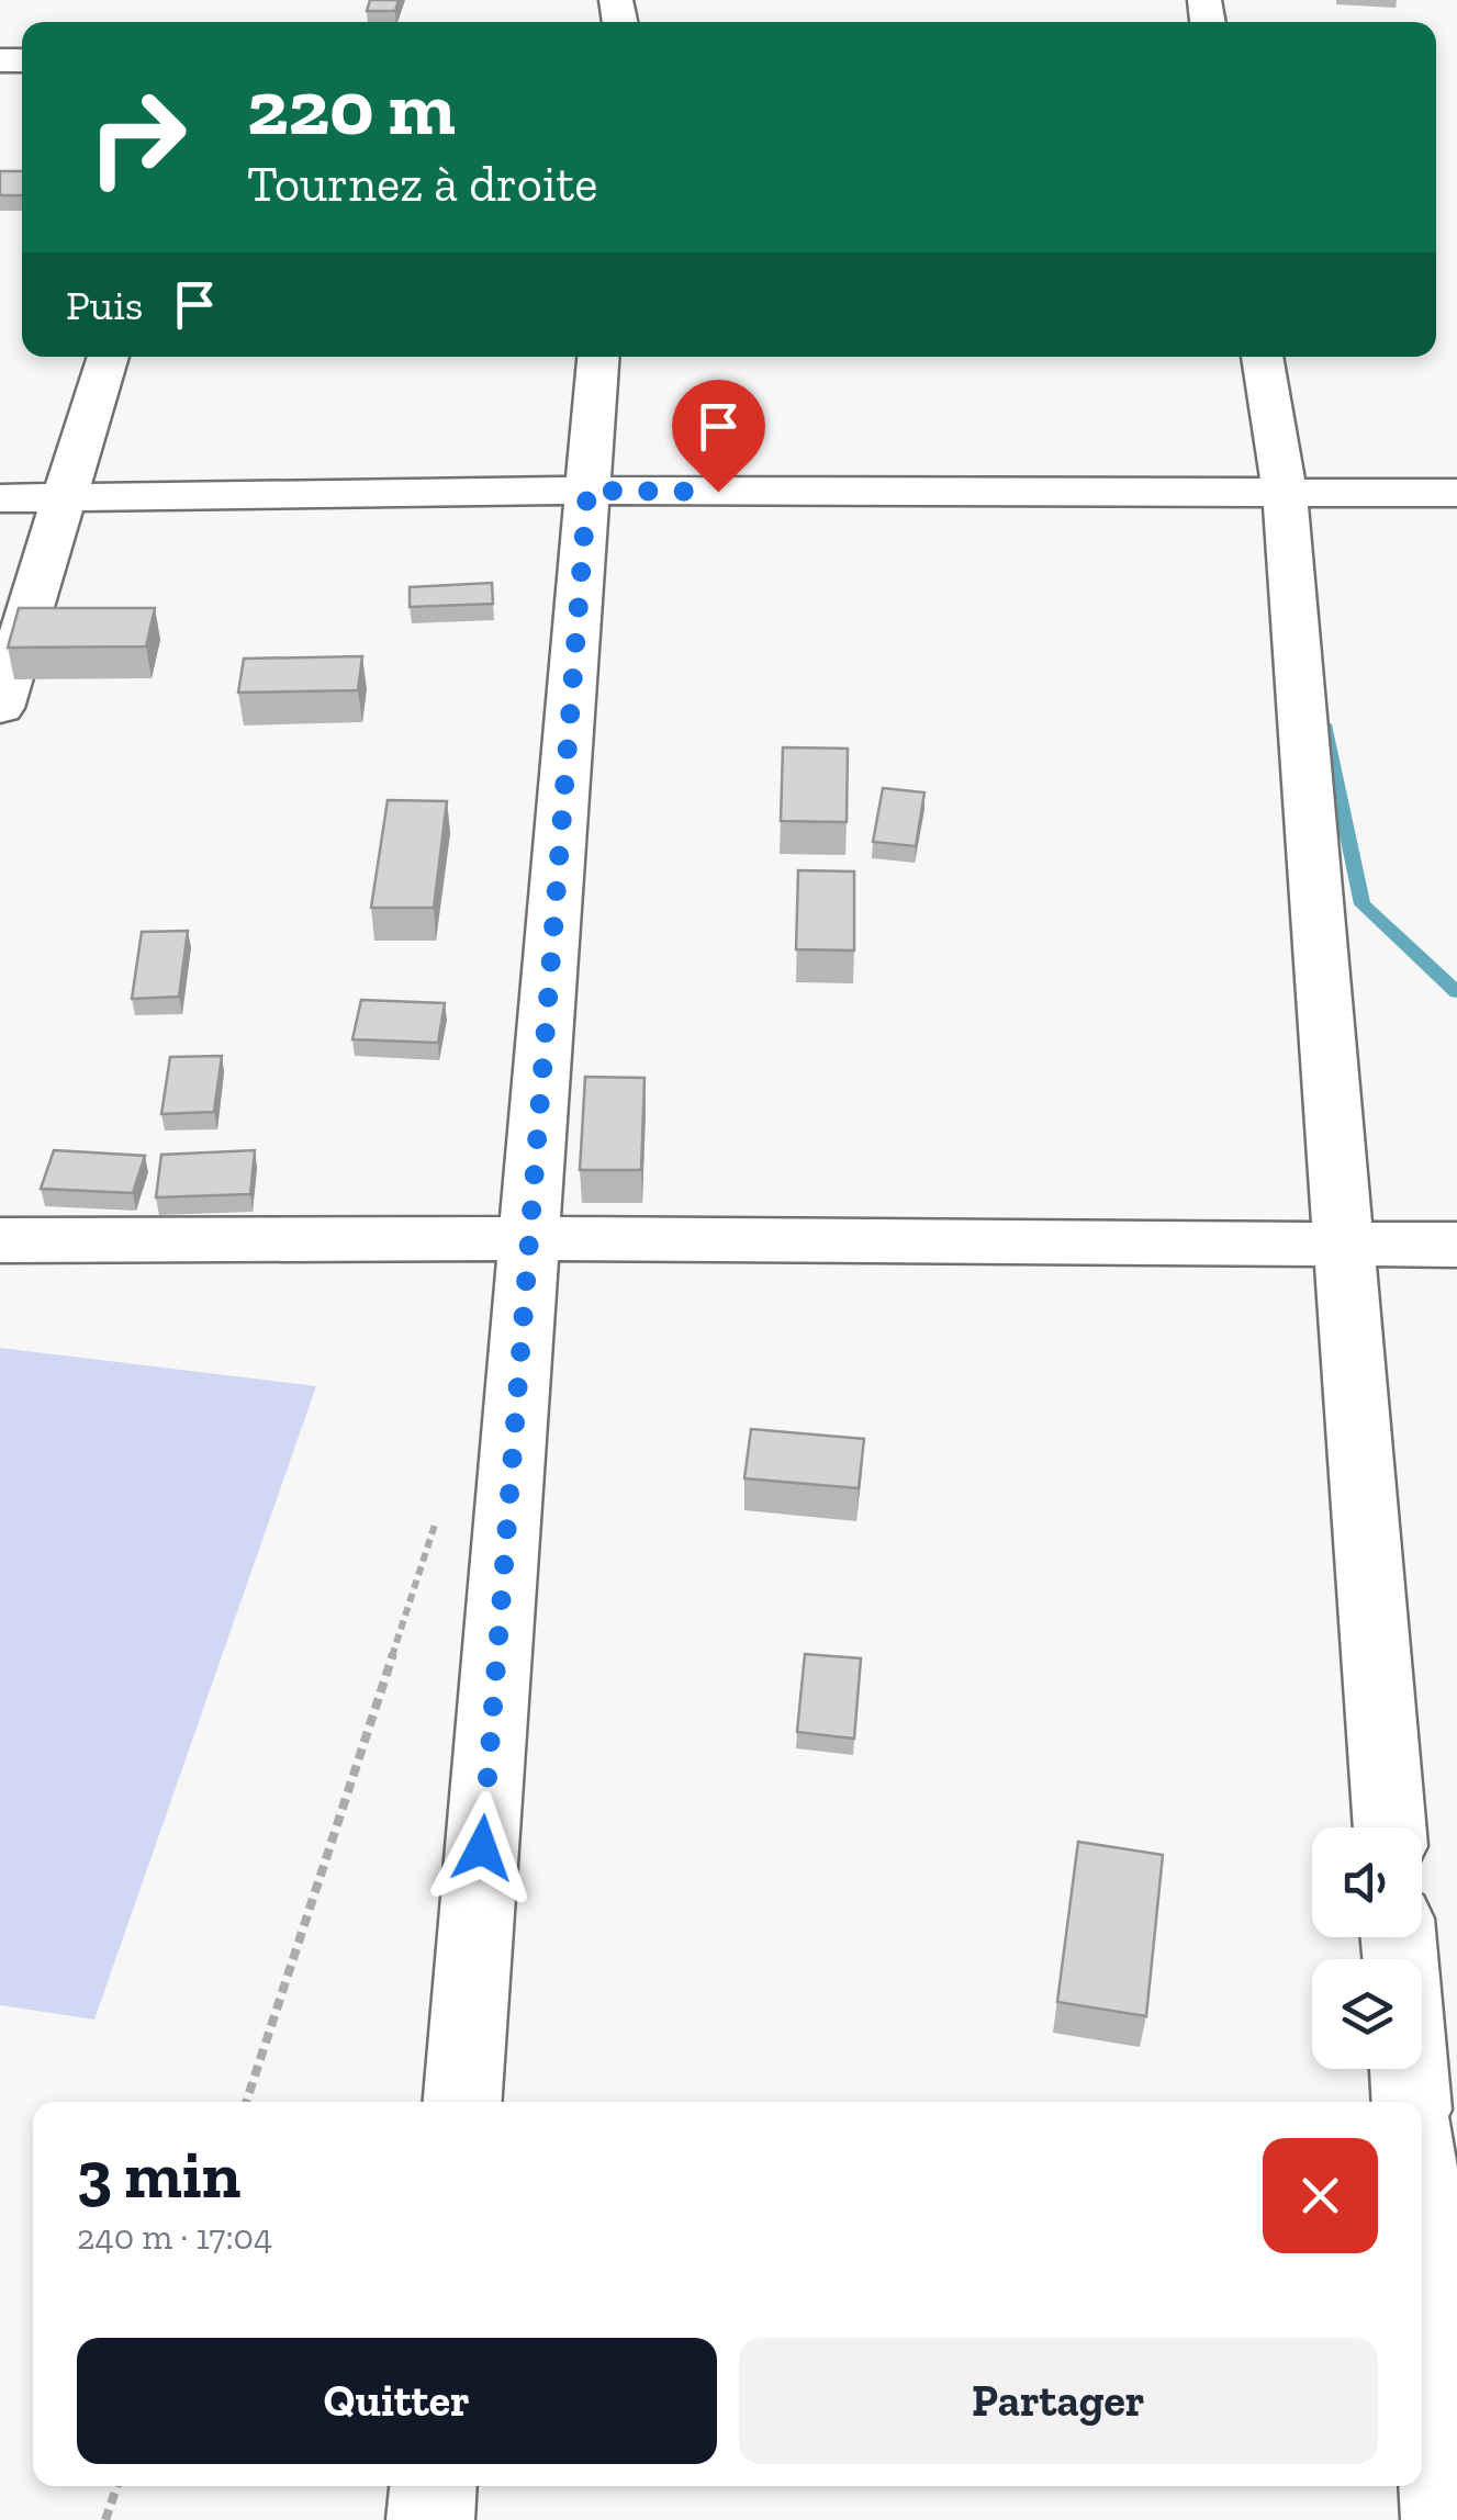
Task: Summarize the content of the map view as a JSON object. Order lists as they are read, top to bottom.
{
  "page": {
    "turn": ["220 m", "Tournez à droite"],
    "then": "Puis",
    "heading": ["3 min", "240 m · 17:04"],
    "buttons": ["Quitter", "Partager"]
  }
}
